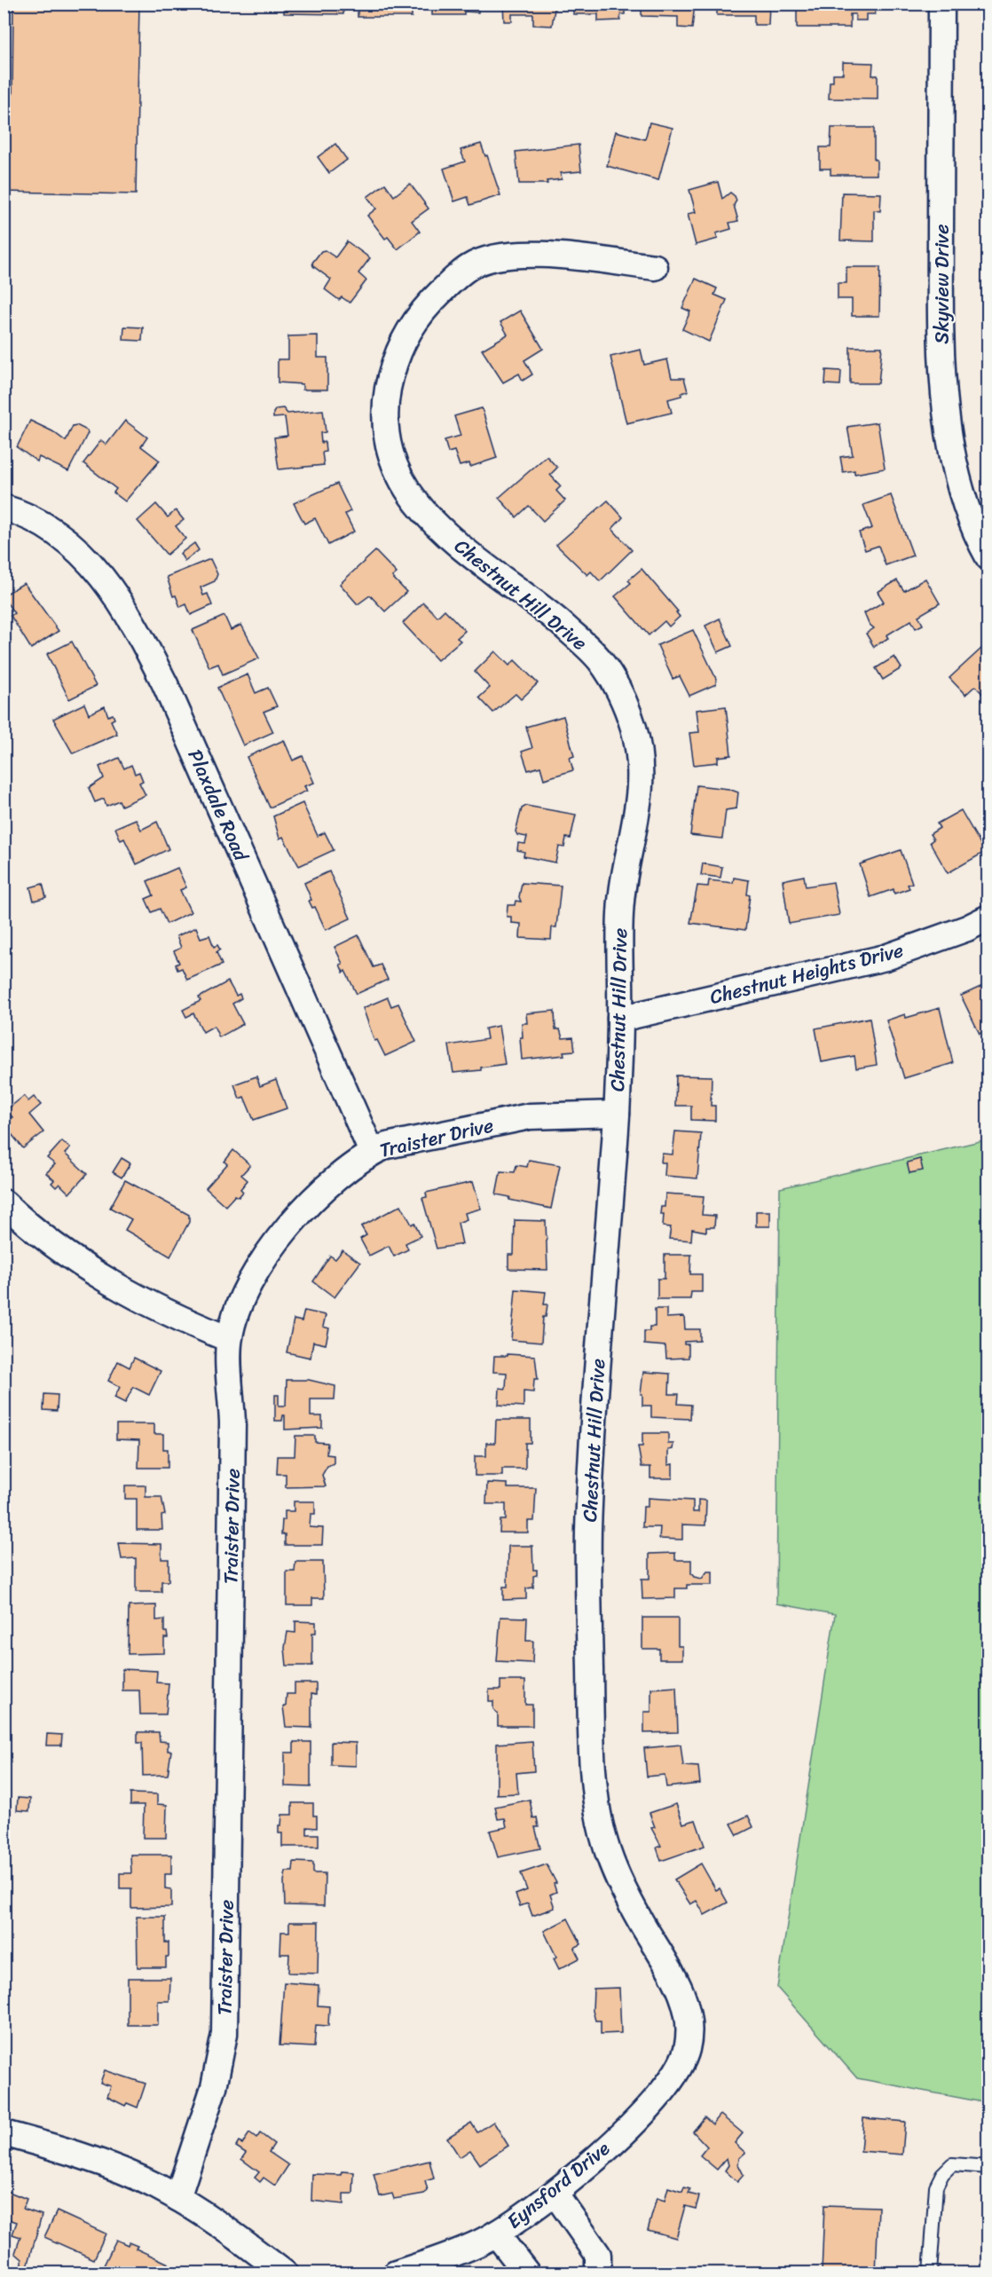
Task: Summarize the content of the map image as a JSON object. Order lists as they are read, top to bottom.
{
  "streets": {
    "street": [
      "Skyview Drive",
      "Chestnut Hill Drive",
      "Plaxdale Road",
      "Chestnut Heights Drive",
      "Traister Drive",
      "Eynsford Drive"
    ]
  },
  "crossings": [
    ["Chestnut Hill Drive", "Chestnut Heights Drive"],
    ["Chestnut Hill Drive", "Traister Drive"],
    ["Chestnut Hill Drive", "Eynsford Drive"],
    ["Plaxdale Road", "Traister Drive"]
  ]
}
